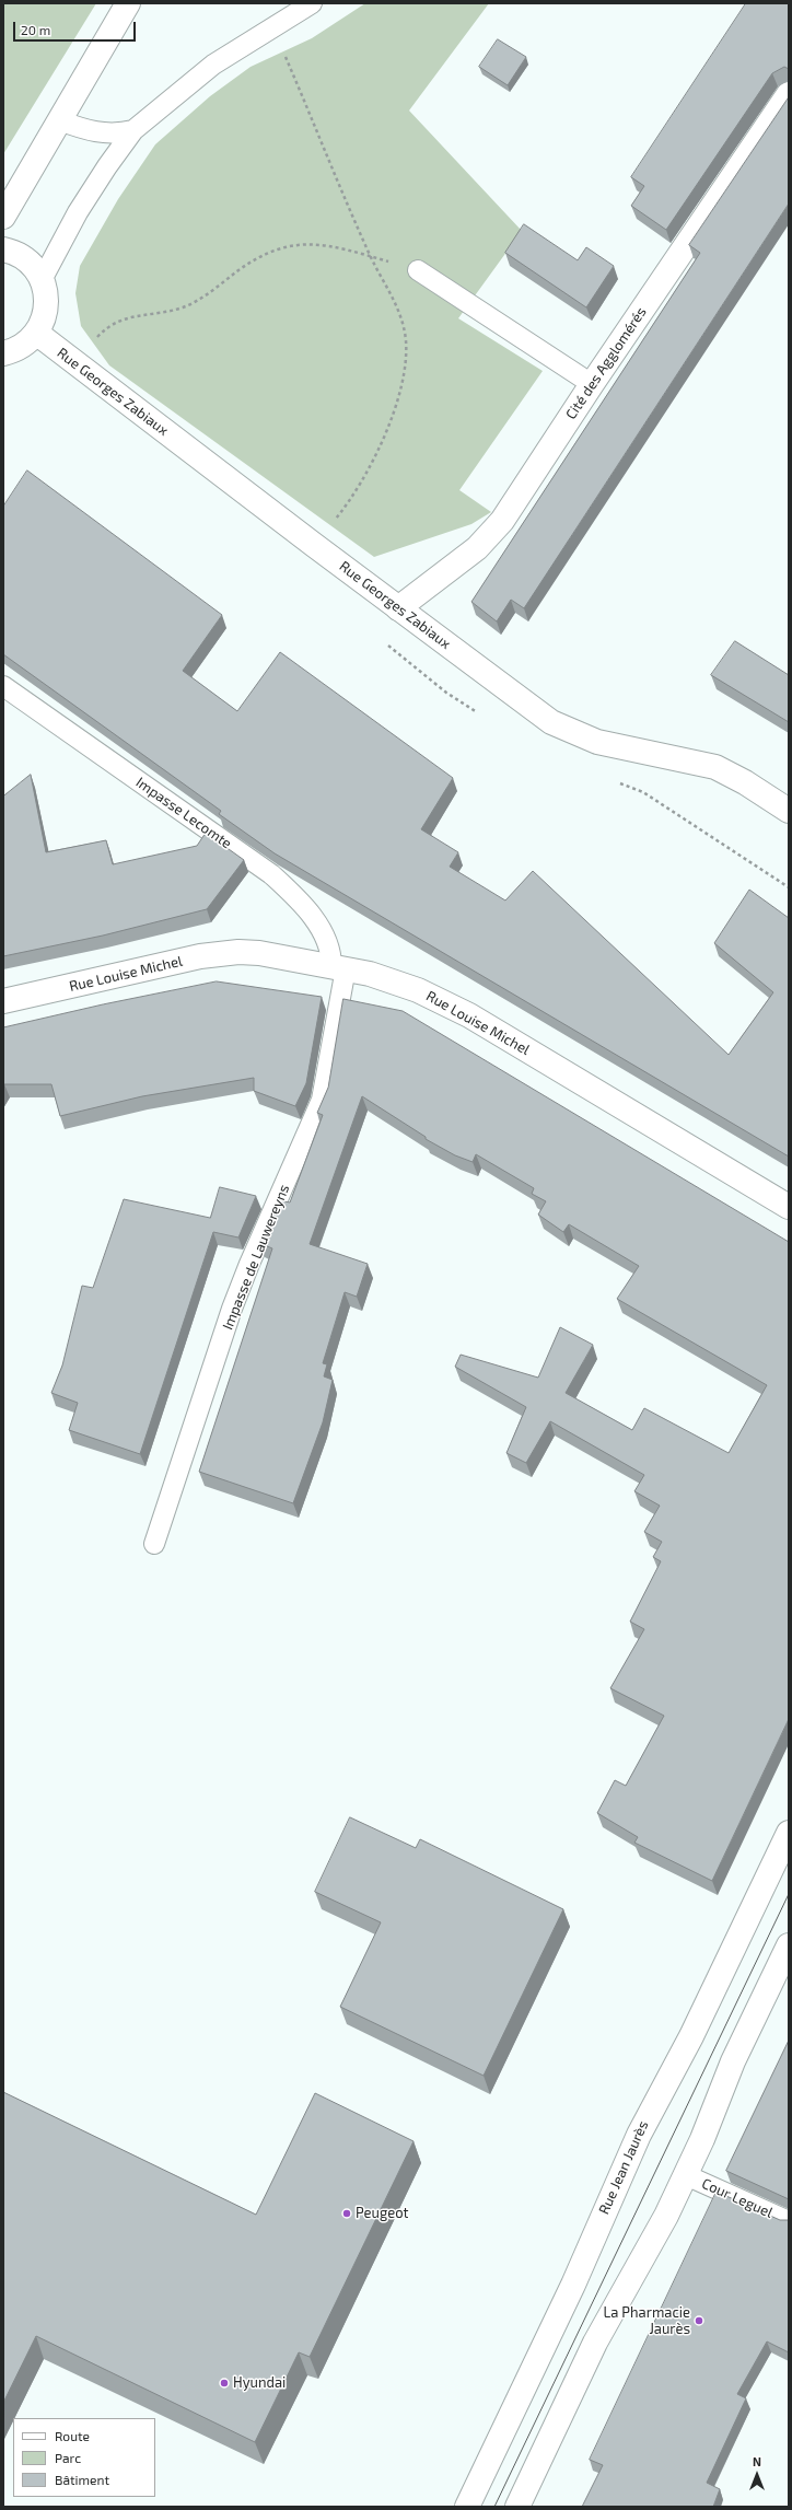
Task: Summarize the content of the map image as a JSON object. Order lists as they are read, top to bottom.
{
  "streets": {
    "street": [
      "Cité des Agglomérés",
      "Rue Georges Zabiaux",
      "Rue Louise Michel",
      "Rue Jean Jaurès"
    ],
    "lane": ["Impasse Lecomte", "Impasse de Lauwereyns", "Cour Leguel"]
  },
  "crossings": [
    ["Cité des Agglomérés", "Rue Georges Zabiaux"],
    ["Impasse Lecomte", "Rue Louise Michel"],
    ["Impasse Lecomte", "Impasse de Lauwereyns"],
    ["Rue Louise Michel", "Impasse de Lauwereyns"]
  ],
  "places": ["Peugeot", "La Pharmacie Jaurès", "Hyundai"],
  "legend": ["Route", "Parc", "Bâtiment"],
  "scale_bar": "20 m",
  "north": "top"
}
